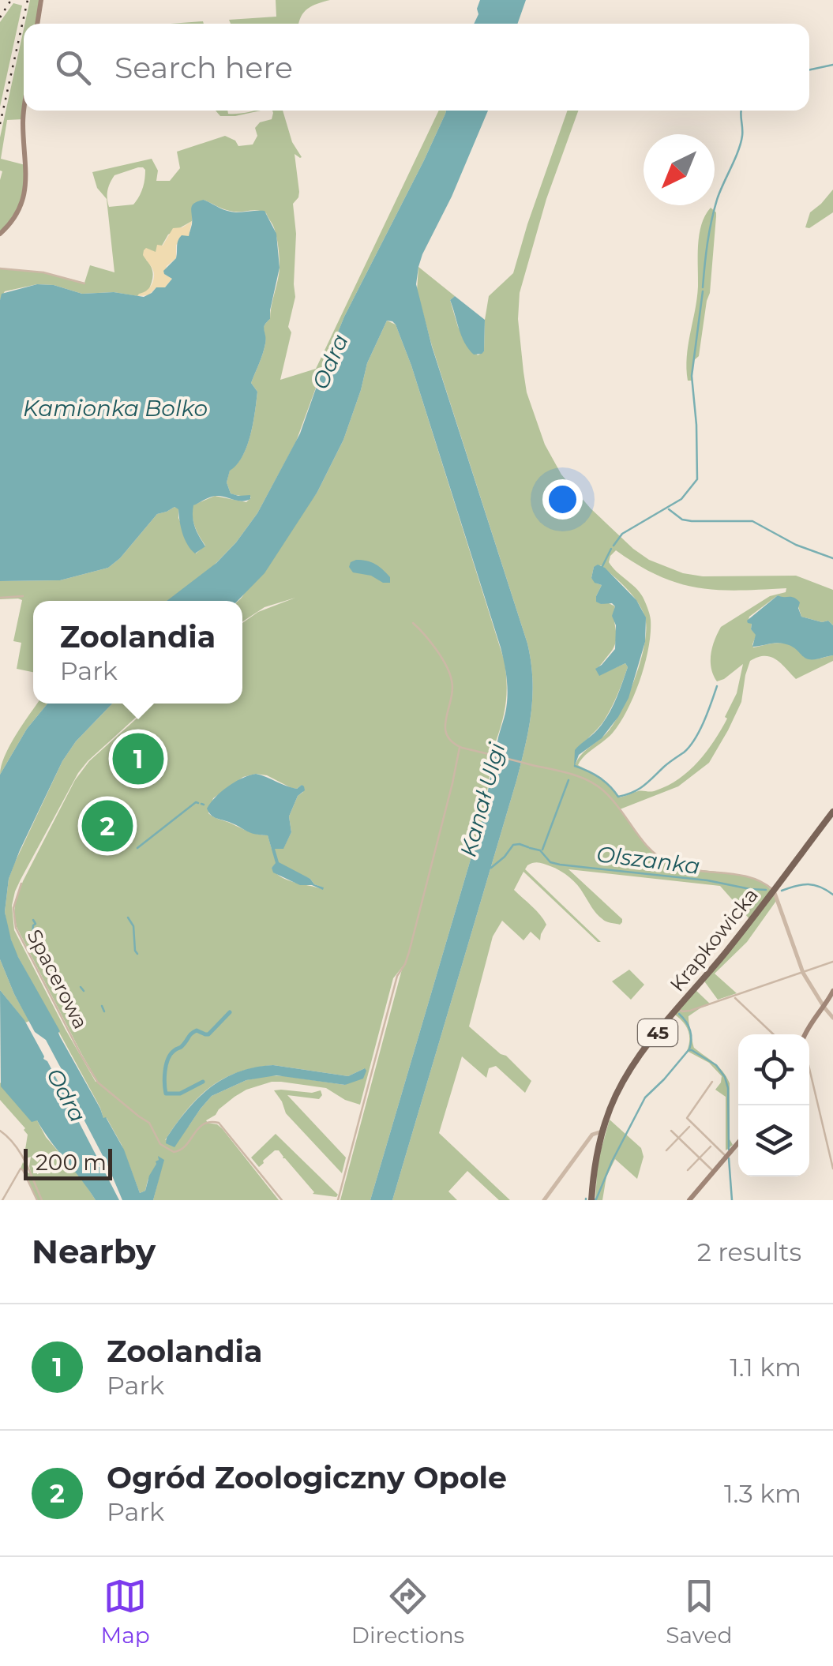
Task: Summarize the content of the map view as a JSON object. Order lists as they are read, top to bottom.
{
  "streets": {
    "main road": ["Krapkowicka", "45"],
    "street": ["Spacerowa"]
  },
  "water": [
    "Odra",
    "Kamionka Bolko",
    "Kanał Ulgi",
    "Olszanka"
  ],
  "scale_bar": "200 m",
  "north": "bottom left",
  "page": {
    "search": "Search here",
    "popup": ["Zoolandia", "Park"],
    "pins": ["1", "2"],
    "scale": "200 m",
    "heading": ["Nearby", "2 results"],
    "list": [
      {
        "mark": "1",
        "name": "Zoolandia",
        "note": "Park",
        "value": "1.1 km"
      },
      {
        "mark": "2",
        "name": "Ogród Zoologiczny Opole",
        "note": "Park",
        "value": "1.3 km"
      }
    ],
    "nav": ["Map", "Directions", "Saved"]
  }
}
